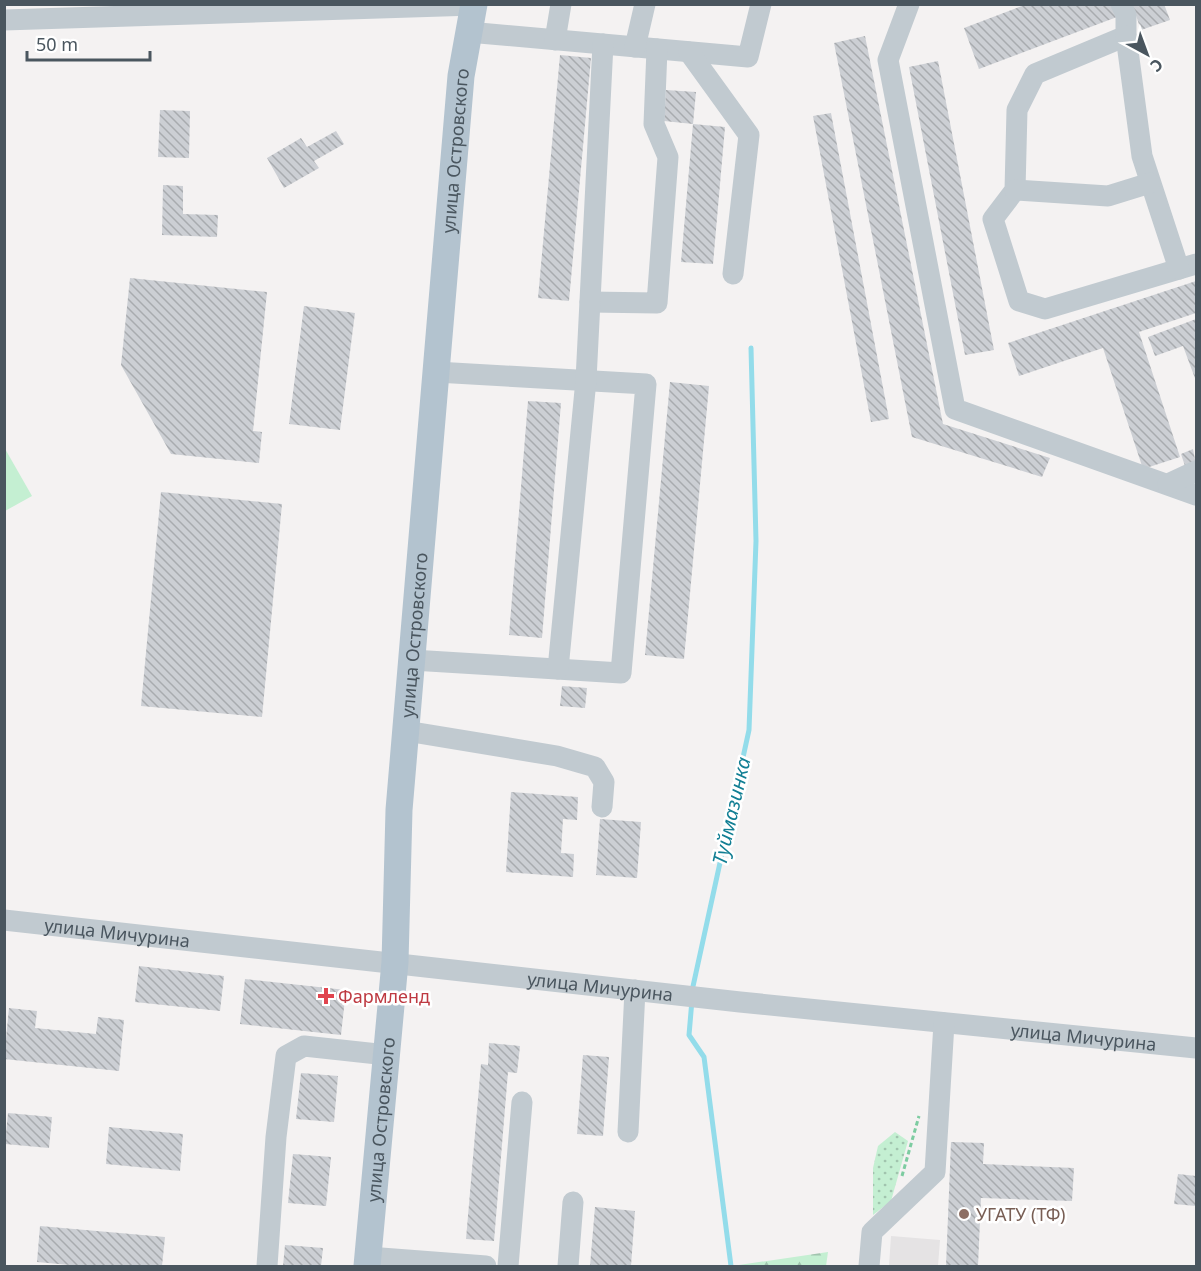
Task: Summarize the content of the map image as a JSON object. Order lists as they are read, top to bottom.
{
  "streets": {
    "main road": ["улица Островского"],
    "street": ["улица Мичурина"]
  },
  "crossings": [
    ["улица Островского", "улица Мичурина"]
  ],
  "water": ["Туймазинка"],
  "places": {
    "health": ["Фармленд"],
    "other": ["УГАТУ (ТФ)"]
  },
  "scale_bar": "50 m",
  "north": "bottom right"
}
